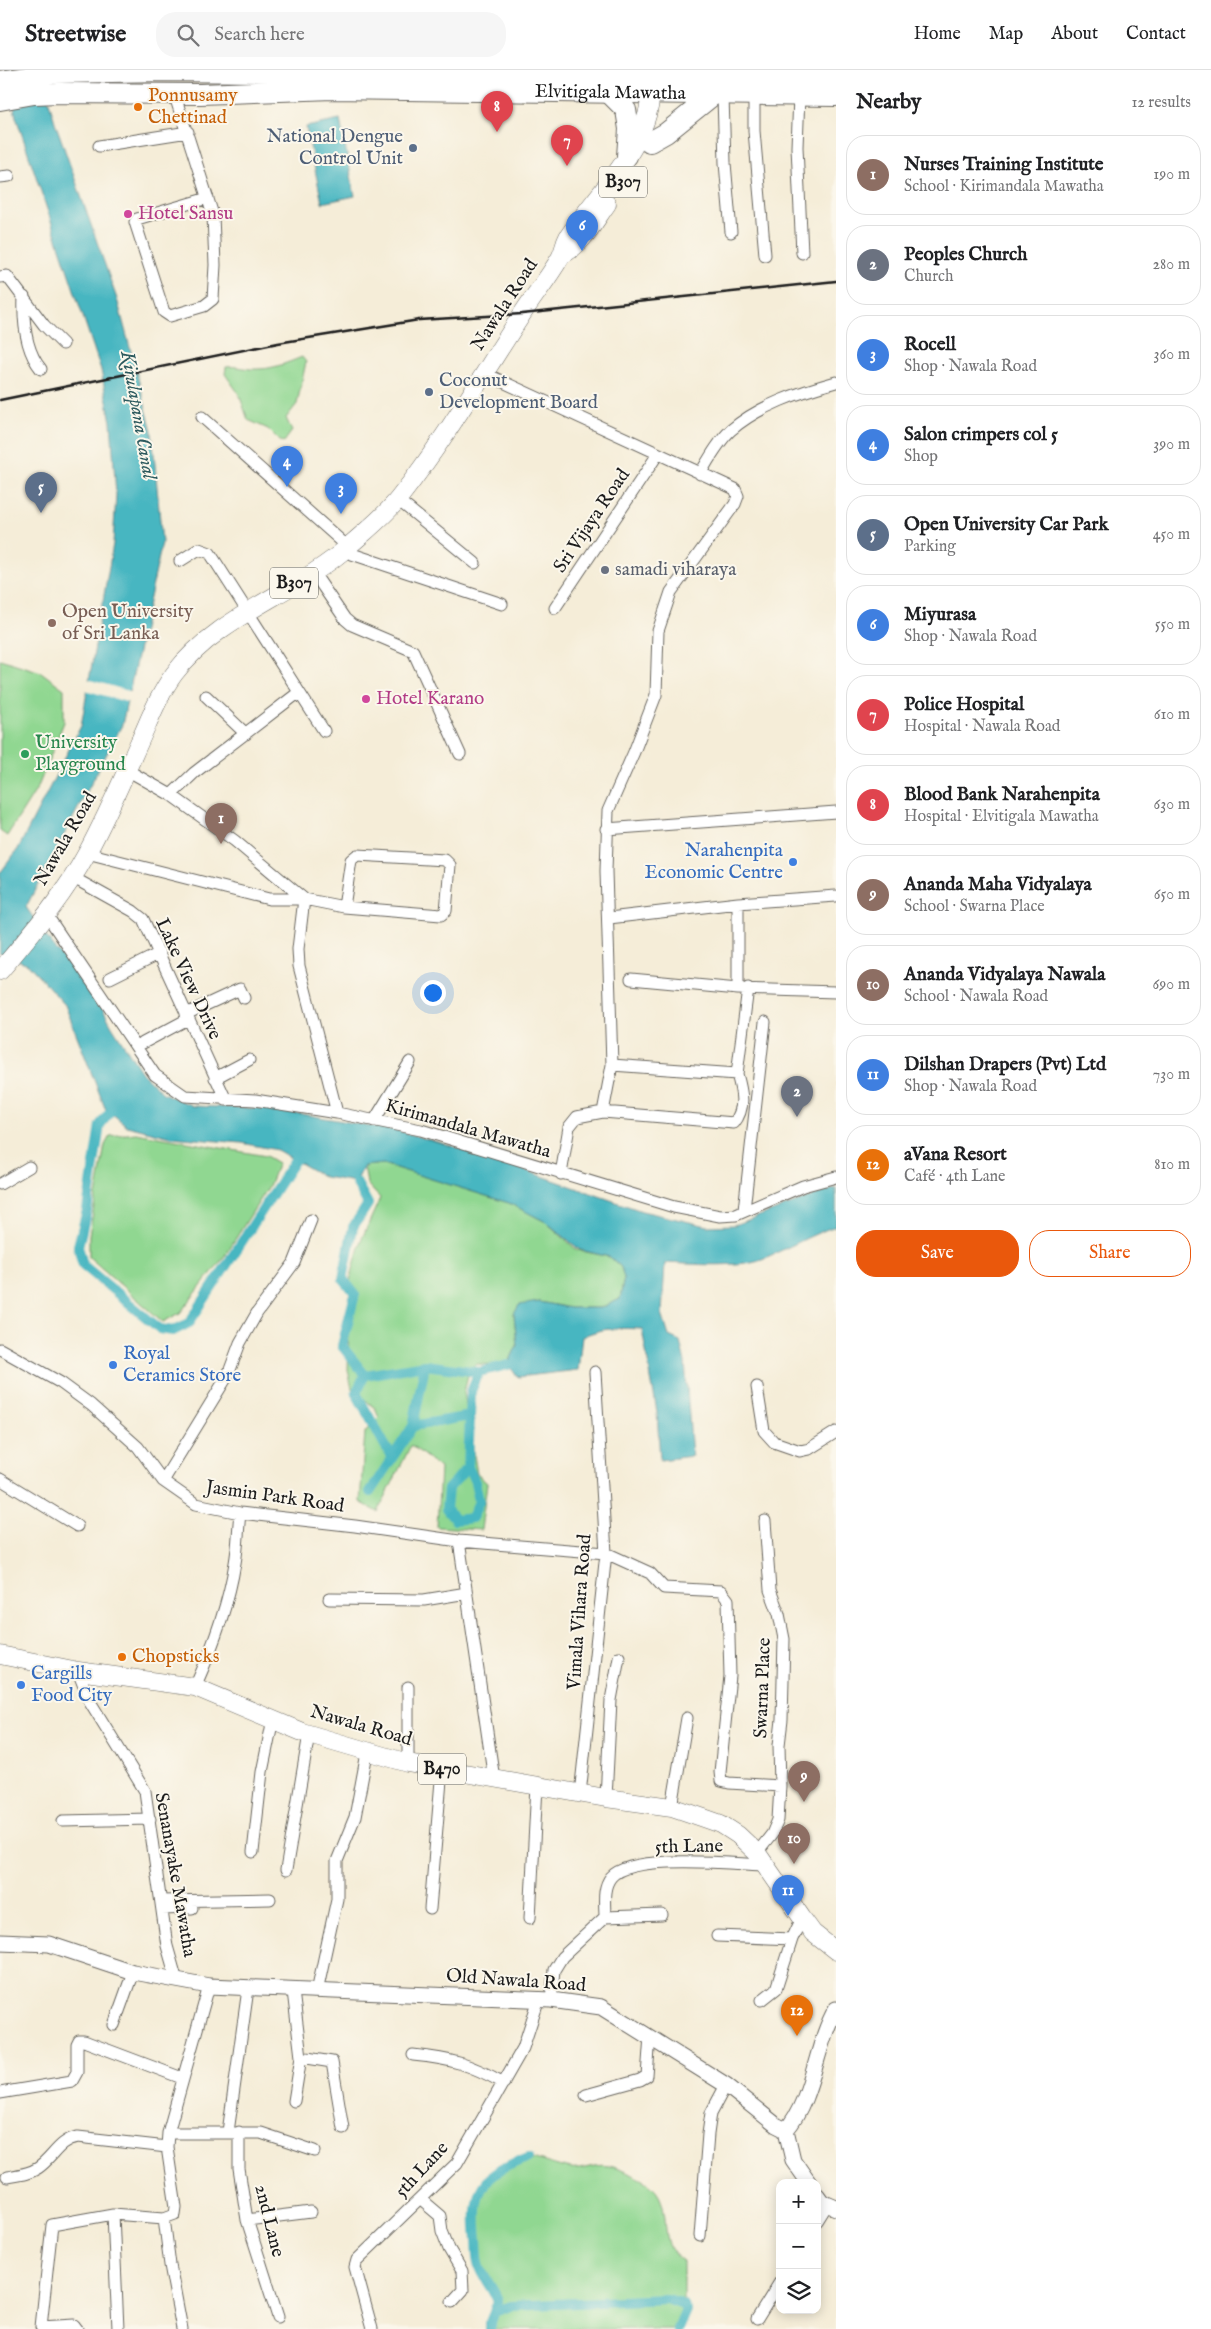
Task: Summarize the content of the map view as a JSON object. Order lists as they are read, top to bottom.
{
  "streets": {
    "highway": ["Elvitigala Mawatha"],
    "main road": ["B307", "Nawala Road", "B470"],
    "street": [
      "Sri Vijaya Road",
      "Lake View Drive",
      "Kirimandala Mawatha",
      "Jasmin Park Road",
      "Vimala Vihara Road",
      "Swarna Place",
      "5th Lane",
      "Senanayake Mawatha",
      "Old Nawala Road",
      "2nd Lane"
    ]
  },
  "crossings": [
    ["Elvitigala Mawatha", "Nawala Road"],
    ["Nawala Road", "Lake View Drive"],
    ["Nawala Road", "Kirimandala Mawatha"],
    ["Nawala Road", "Vimala Vihara Road"],
    ["Nawala Road", "Swarna Place"],
    ["Nawala Road", "5th Lane"],
    ["Nawala Road", "Senanayake Mawatha"],
    ["Lake View Drive", "Kirimandala Mawatha"],
    ["Jasmin Park Road", "Vimala Vihara Road"],
    ["Jasmin Park Road", "Swarna Place"],
    ["Swarna Place", "5th Lane"],
    ["5th Lane", "Old Nawala Road"],
    ["Senanayake Mawatha", "Old Nawala Road"],
    ["Old Nawala Road", "2nd Lane"]
  ],
  "water": ["Kirulapana Canal"],
  "places": [
    "Ponnusamy Chettinad",
    "National Dengue Control Unit",
    "Hotel Sansu",
    "Coconut Development Board",
    "samadi viharaya",
    "Open University of Sri Lanka",
    "Hotel Karano",
    "University Playground",
    "Narahenpita Economic Centre",
    "Royal Ceramics Store",
    "Chopsticks",
    "Cargills Food City"
  ],
  "page": {
    "header": "Streetwise",
    "search": "Search here",
    "nav": [
      "Home",
      "Map",
      "About",
      "Contact"
    ],
    "heading": ["Nearby", "12 results"],
    "pins": [
      "8",
      "7",
      "6",
      "4",
      "5",
      "3",
      "1",
      "2",
      "9",
      "10",
      "11",
      "12"
    ],
    "list": [
      {
        "mark": "1",
        "name": "Nurses Training Institute",
        "note": "School · Kirimandala Mawatha",
        "value": "190 m"
      },
      {
        "mark": "2",
        "name": "Peoples Church",
        "note": "Church",
        "value": "280 m"
      },
      {
        "mark": "3",
        "name": "Rocell",
        "note": "Shop · Nawala Road",
        "value": "360 m"
      },
      {
        "mark": "4",
        "name": "Salon crimpers col 5",
        "note": "Shop",
        "value": "390 m"
      },
      {
        "mark": "5",
        "name": "Open University Car Park",
        "note": "Parking",
        "value": "450 m"
      },
      {
        "mark": "6",
        "name": "Miyurasa",
        "note": "Shop · Nawala Road",
        "value": "550 m"
      },
      {
        "mark": "7",
        "name": "Police Hospital",
        "note": "Hospital · Nawala Road",
        "value": "610 m"
      },
      {
        "mark": "8",
        "name": "Blood Bank Narahenpita",
        "note": "Hospital · Elvitigala Mawatha",
        "value": "630 m"
      },
      {
        "mark": "9",
        "name": "Ananda Maha Vidyalaya",
        "note": "School · Swarna Place",
        "value": "650 m"
      },
      {
        "mark": "10",
        "name": "Ananda Vidyalaya Nawala",
        "note": "School · Nawala Road",
        "value": "690 m"
      },
      {
        "mark": "11",
        "name": "Dilshan Drapers (Pvt) Ltd",
        "note": "Shop · Nawala Road",
        "value": "730 m"
      },
      {
        "mark": "12",
        "name": "aVana Resort",
        "note": "Café · 4th Lane",
        "value": "810 m"
      }
    ],
    "buttons": ["Save", "Share"],
    "map_buttons": ["+", "−"]
  }
}
